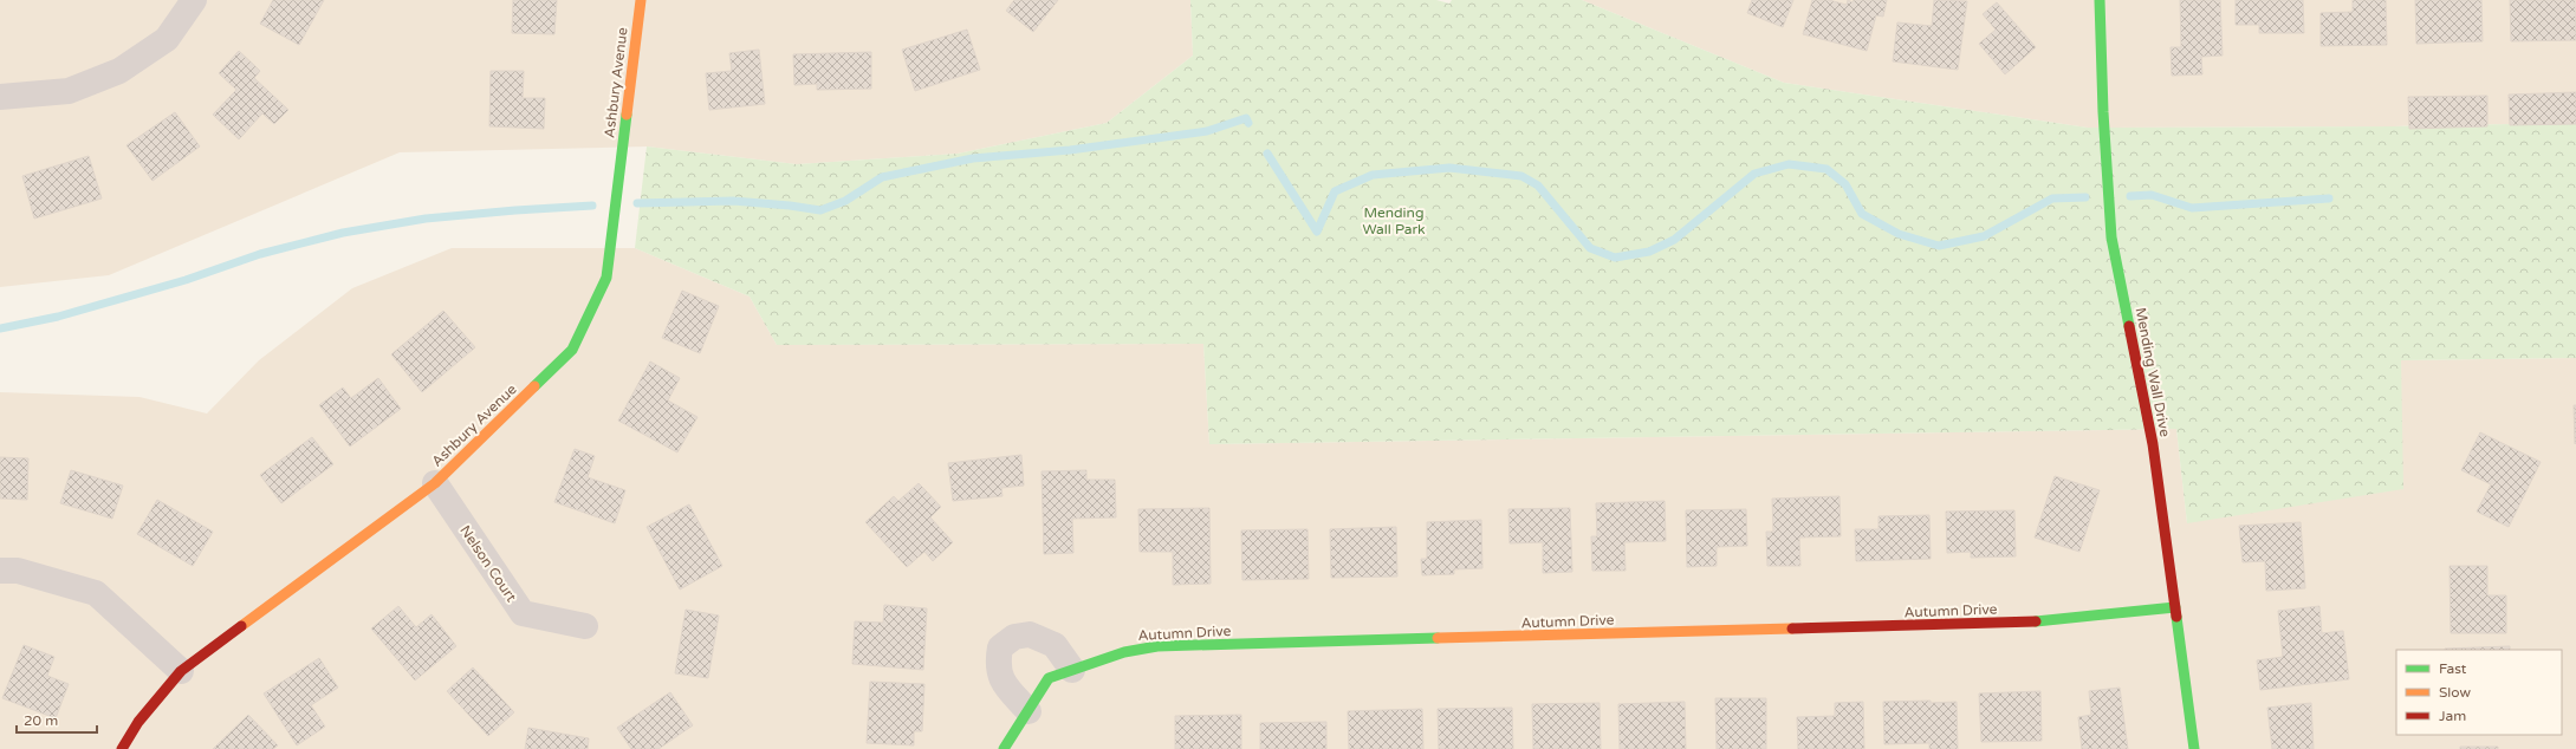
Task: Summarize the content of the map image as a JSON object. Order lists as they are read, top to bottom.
{
  "streets": {
    "street": [
      "Ashbury Avenue",
      "Mending Wall Drive",
      "Nelson Court",
      "Autumn Drive"
    ]
  },
  "crossings": [
    ["Ashbury Avenue", "Nelson Court"],
    ["Mending Wall Drive", "Autumn Drive"]
  ],
  "parks": ["Mending Wall Park"],
  "legend": ["Fast", "Slow", "Jam"],
  "scale_bar": "20 m"
}
